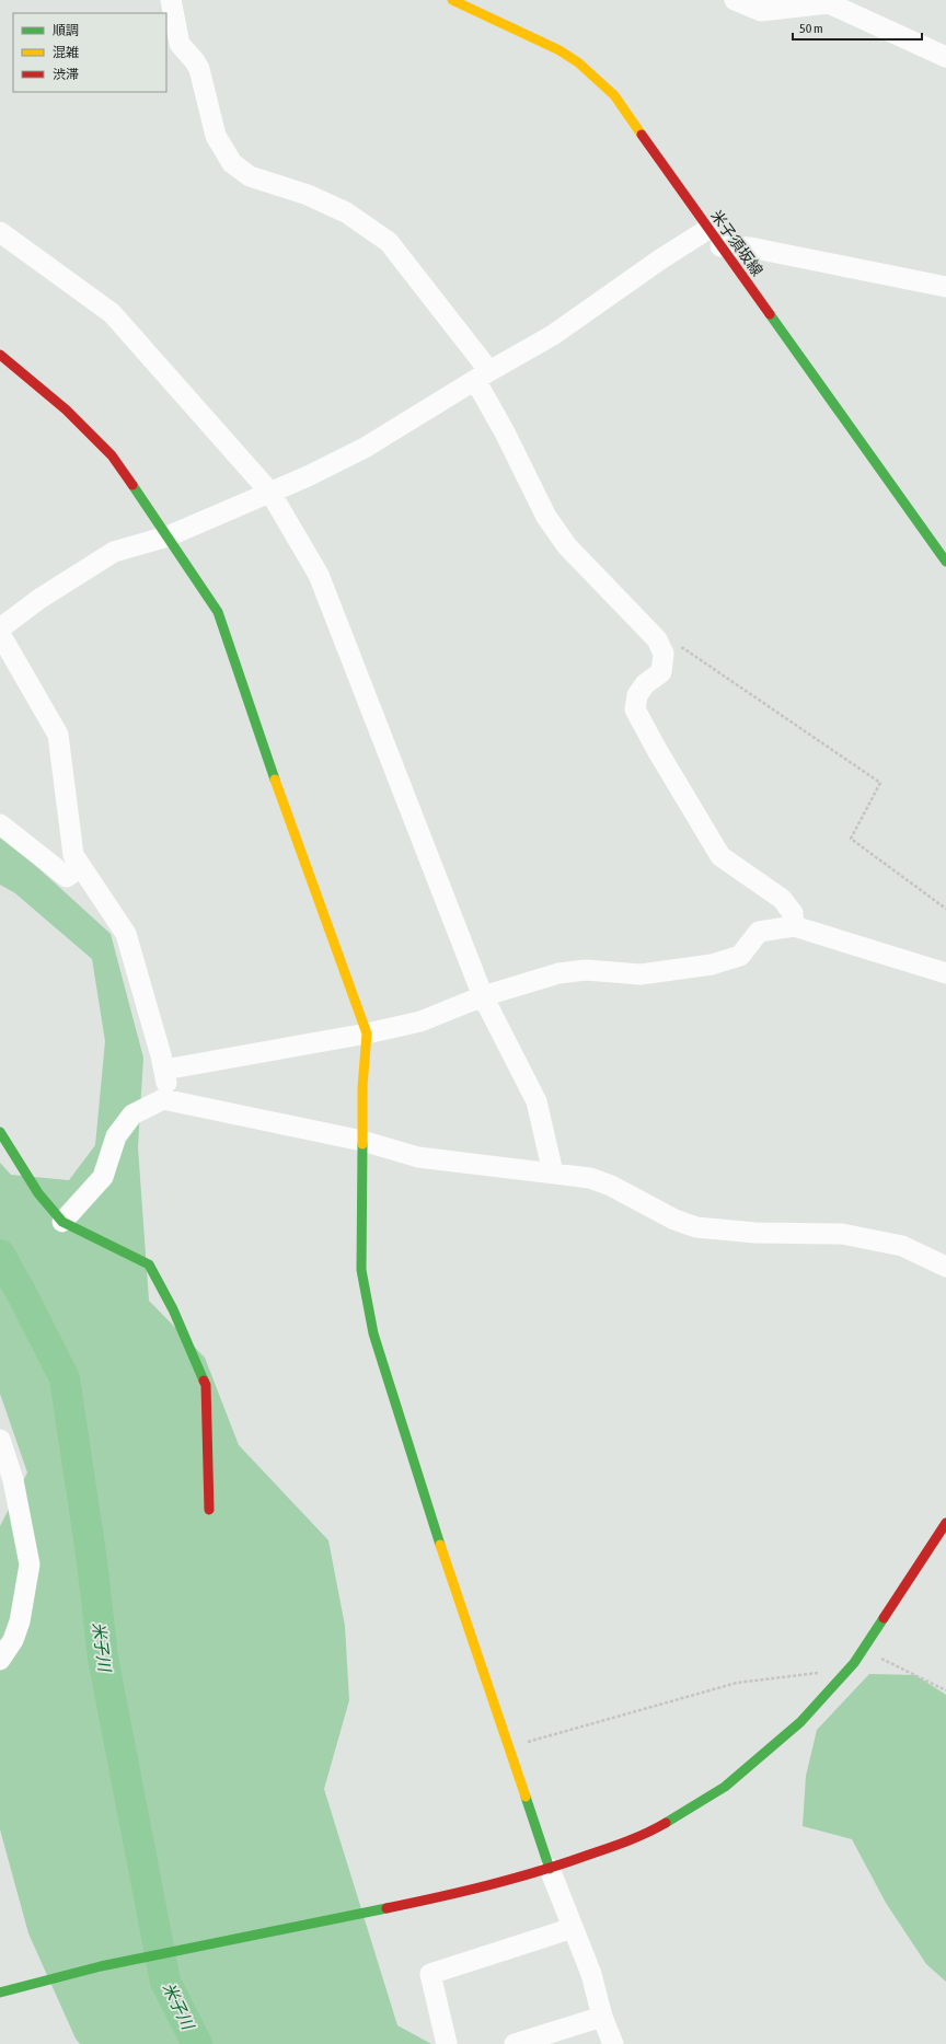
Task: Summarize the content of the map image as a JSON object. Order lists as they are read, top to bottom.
{
  "streets": {
    "street": ["米子須坂線"]
  },
  "water": ["米子川"],
  "legend": ["順調", "混雑", "渋滞"],
  "scale_bar": "50 m"
}
